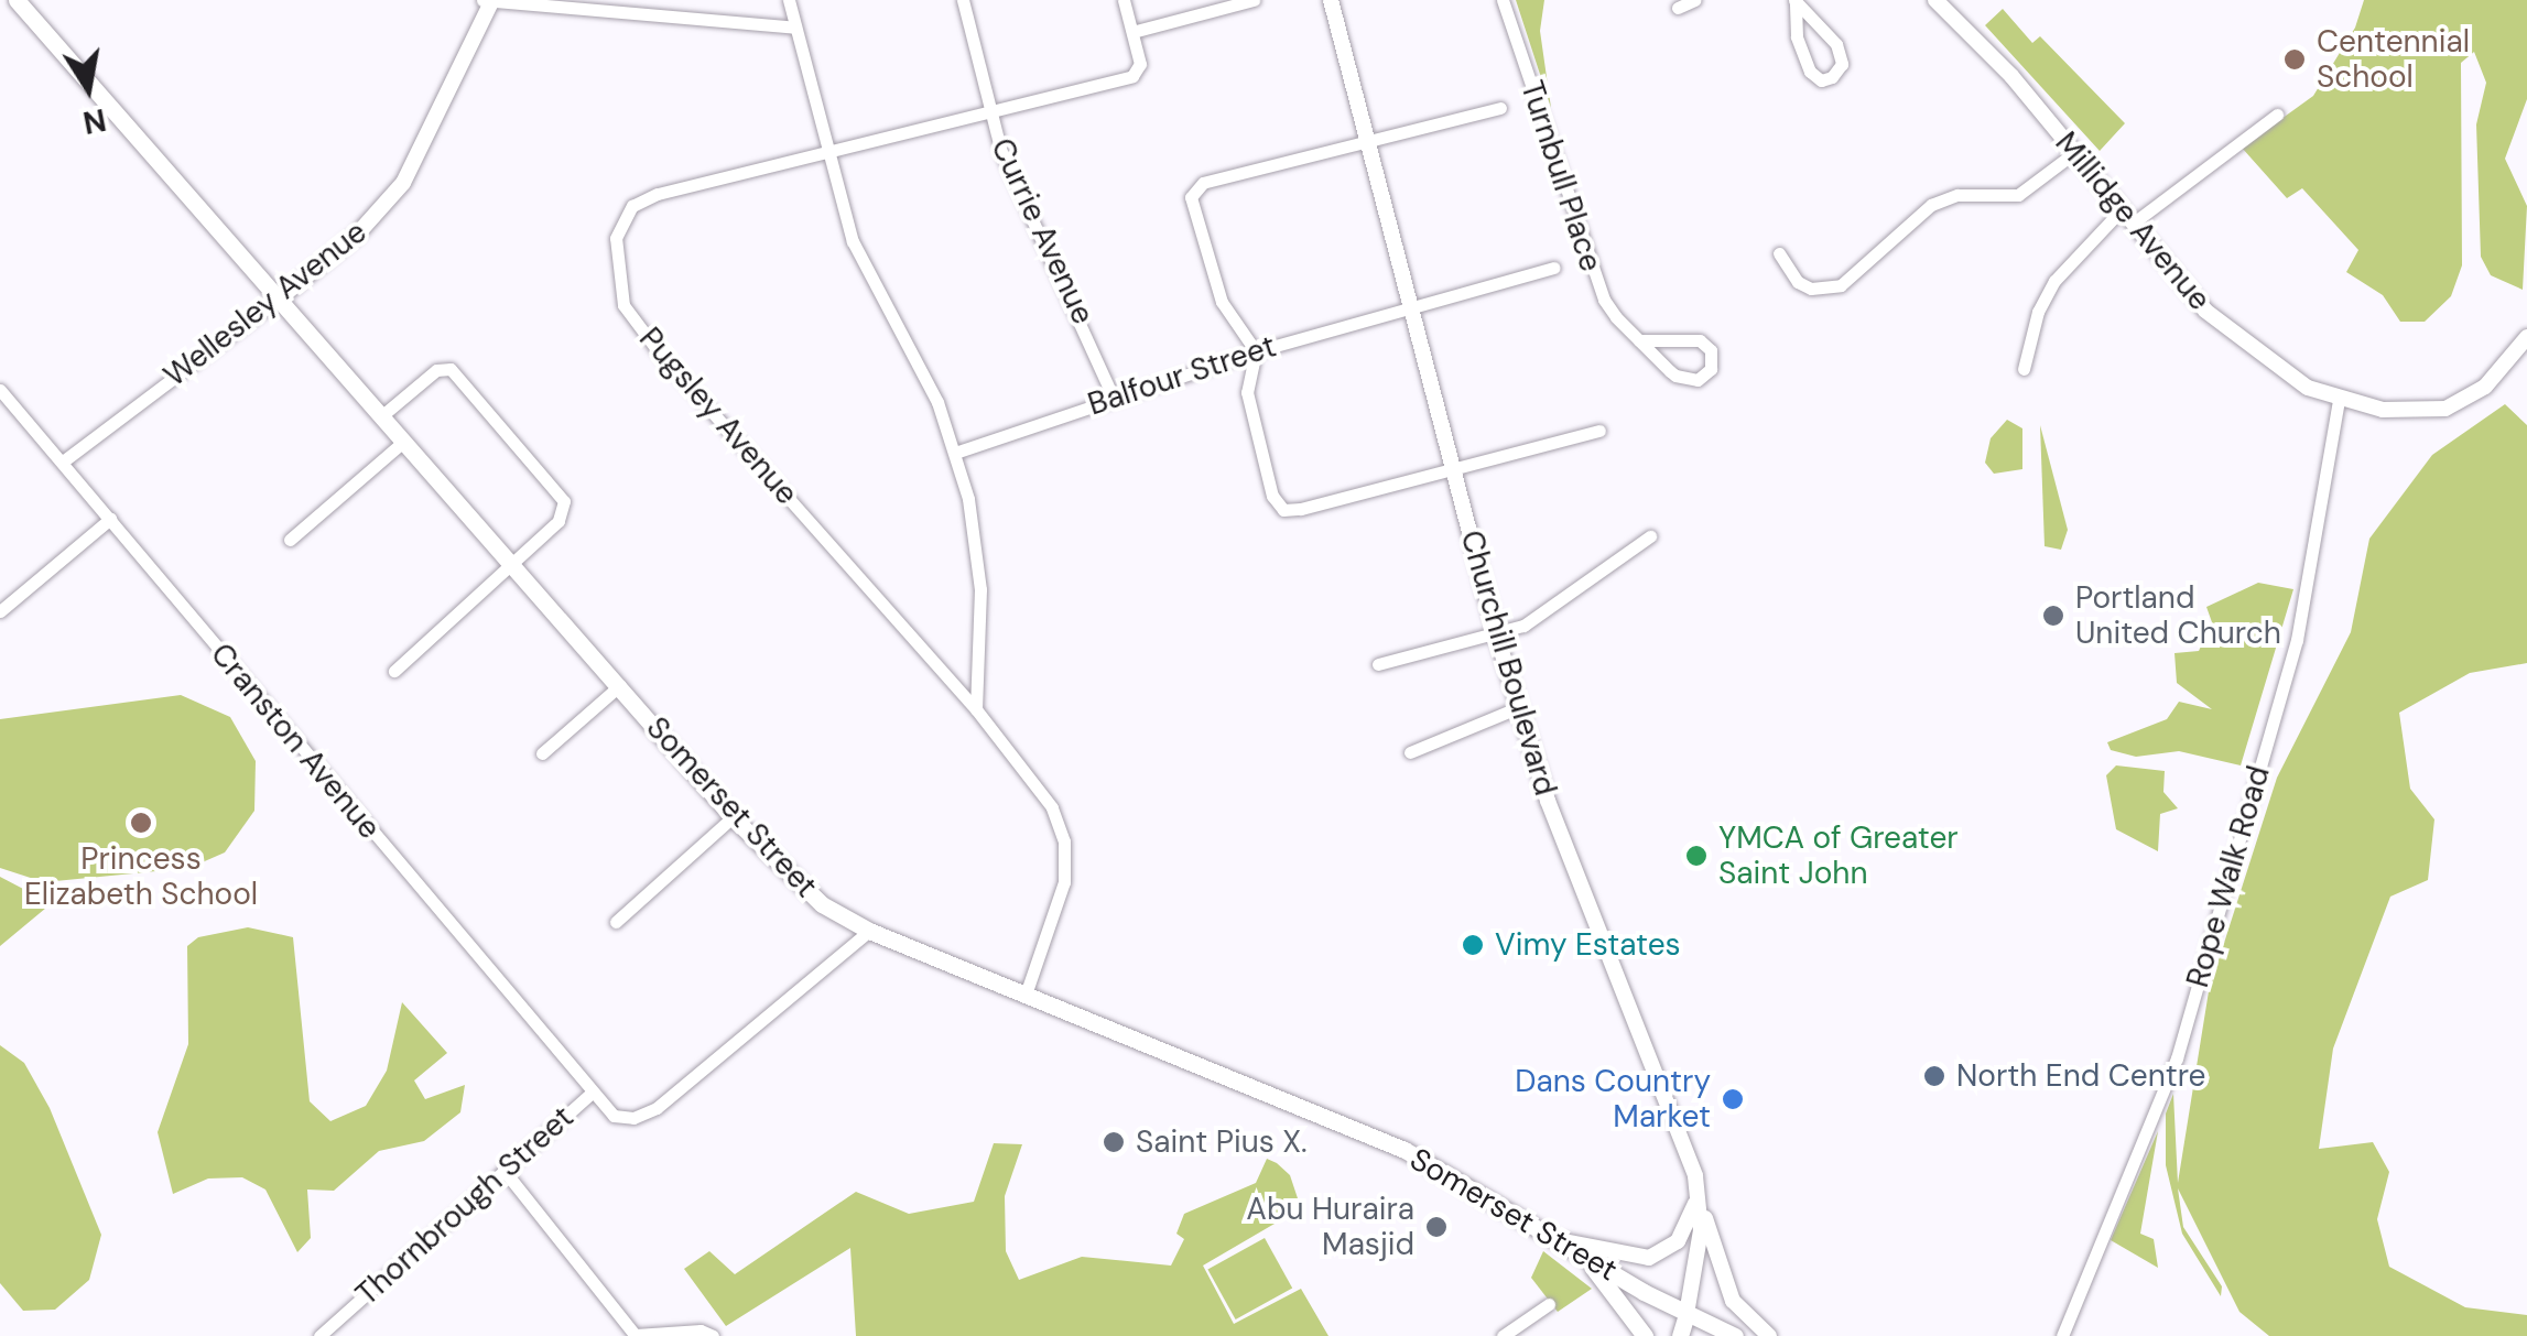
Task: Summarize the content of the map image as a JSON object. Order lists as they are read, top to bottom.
{
  "streets": {
    "main road": ["Somerset Street"],
    "street": [
      "Turnbull Place",
      "Millidge Avenue",
      "Currie Avenue",
      "Wellesley Avenue",
      "Balfour Street",
      "Pugsley Avenue",
      "Churchill Boulevard",
      "Cranston Avenue",
      "Rope Walk Road",
      "Thornbrough Street"
    ]
  },
  "crossings": [
    ["Millidge Avenue", "Rope Walk Road"],
    ["Currie Avenue", "Balfour Street"],
    ["Currie Avenue", "Pugsley Avenue"],
    ["Wellesley Avenue", "Cranston Avenue"],
    ["Wellesley Avenue", "Somerset Street"],
    ["Balfour Street", "Churchill Boulevard"],
    ["Pugsley Avenue", "Somerset Street"],
    ["Churchill Boulevard", "Somerset Street"],
    ["Cranston Avenue", "Thornbrough Street"],
    ["Somerset Street", "Thornbrough Street"]
  ],
  "places": [
    "Centennial School",
    "Portland United Church",
    "Princess Elizabeth School",
    "YMCA of Greater Saint John",
    "Vimy Estates",
    "North End Centre",
    "Dans Country Market",
    "Saint Pius X.",
    "Abu Huraira Masjid"
  ],
  "north": "bottom"
}
